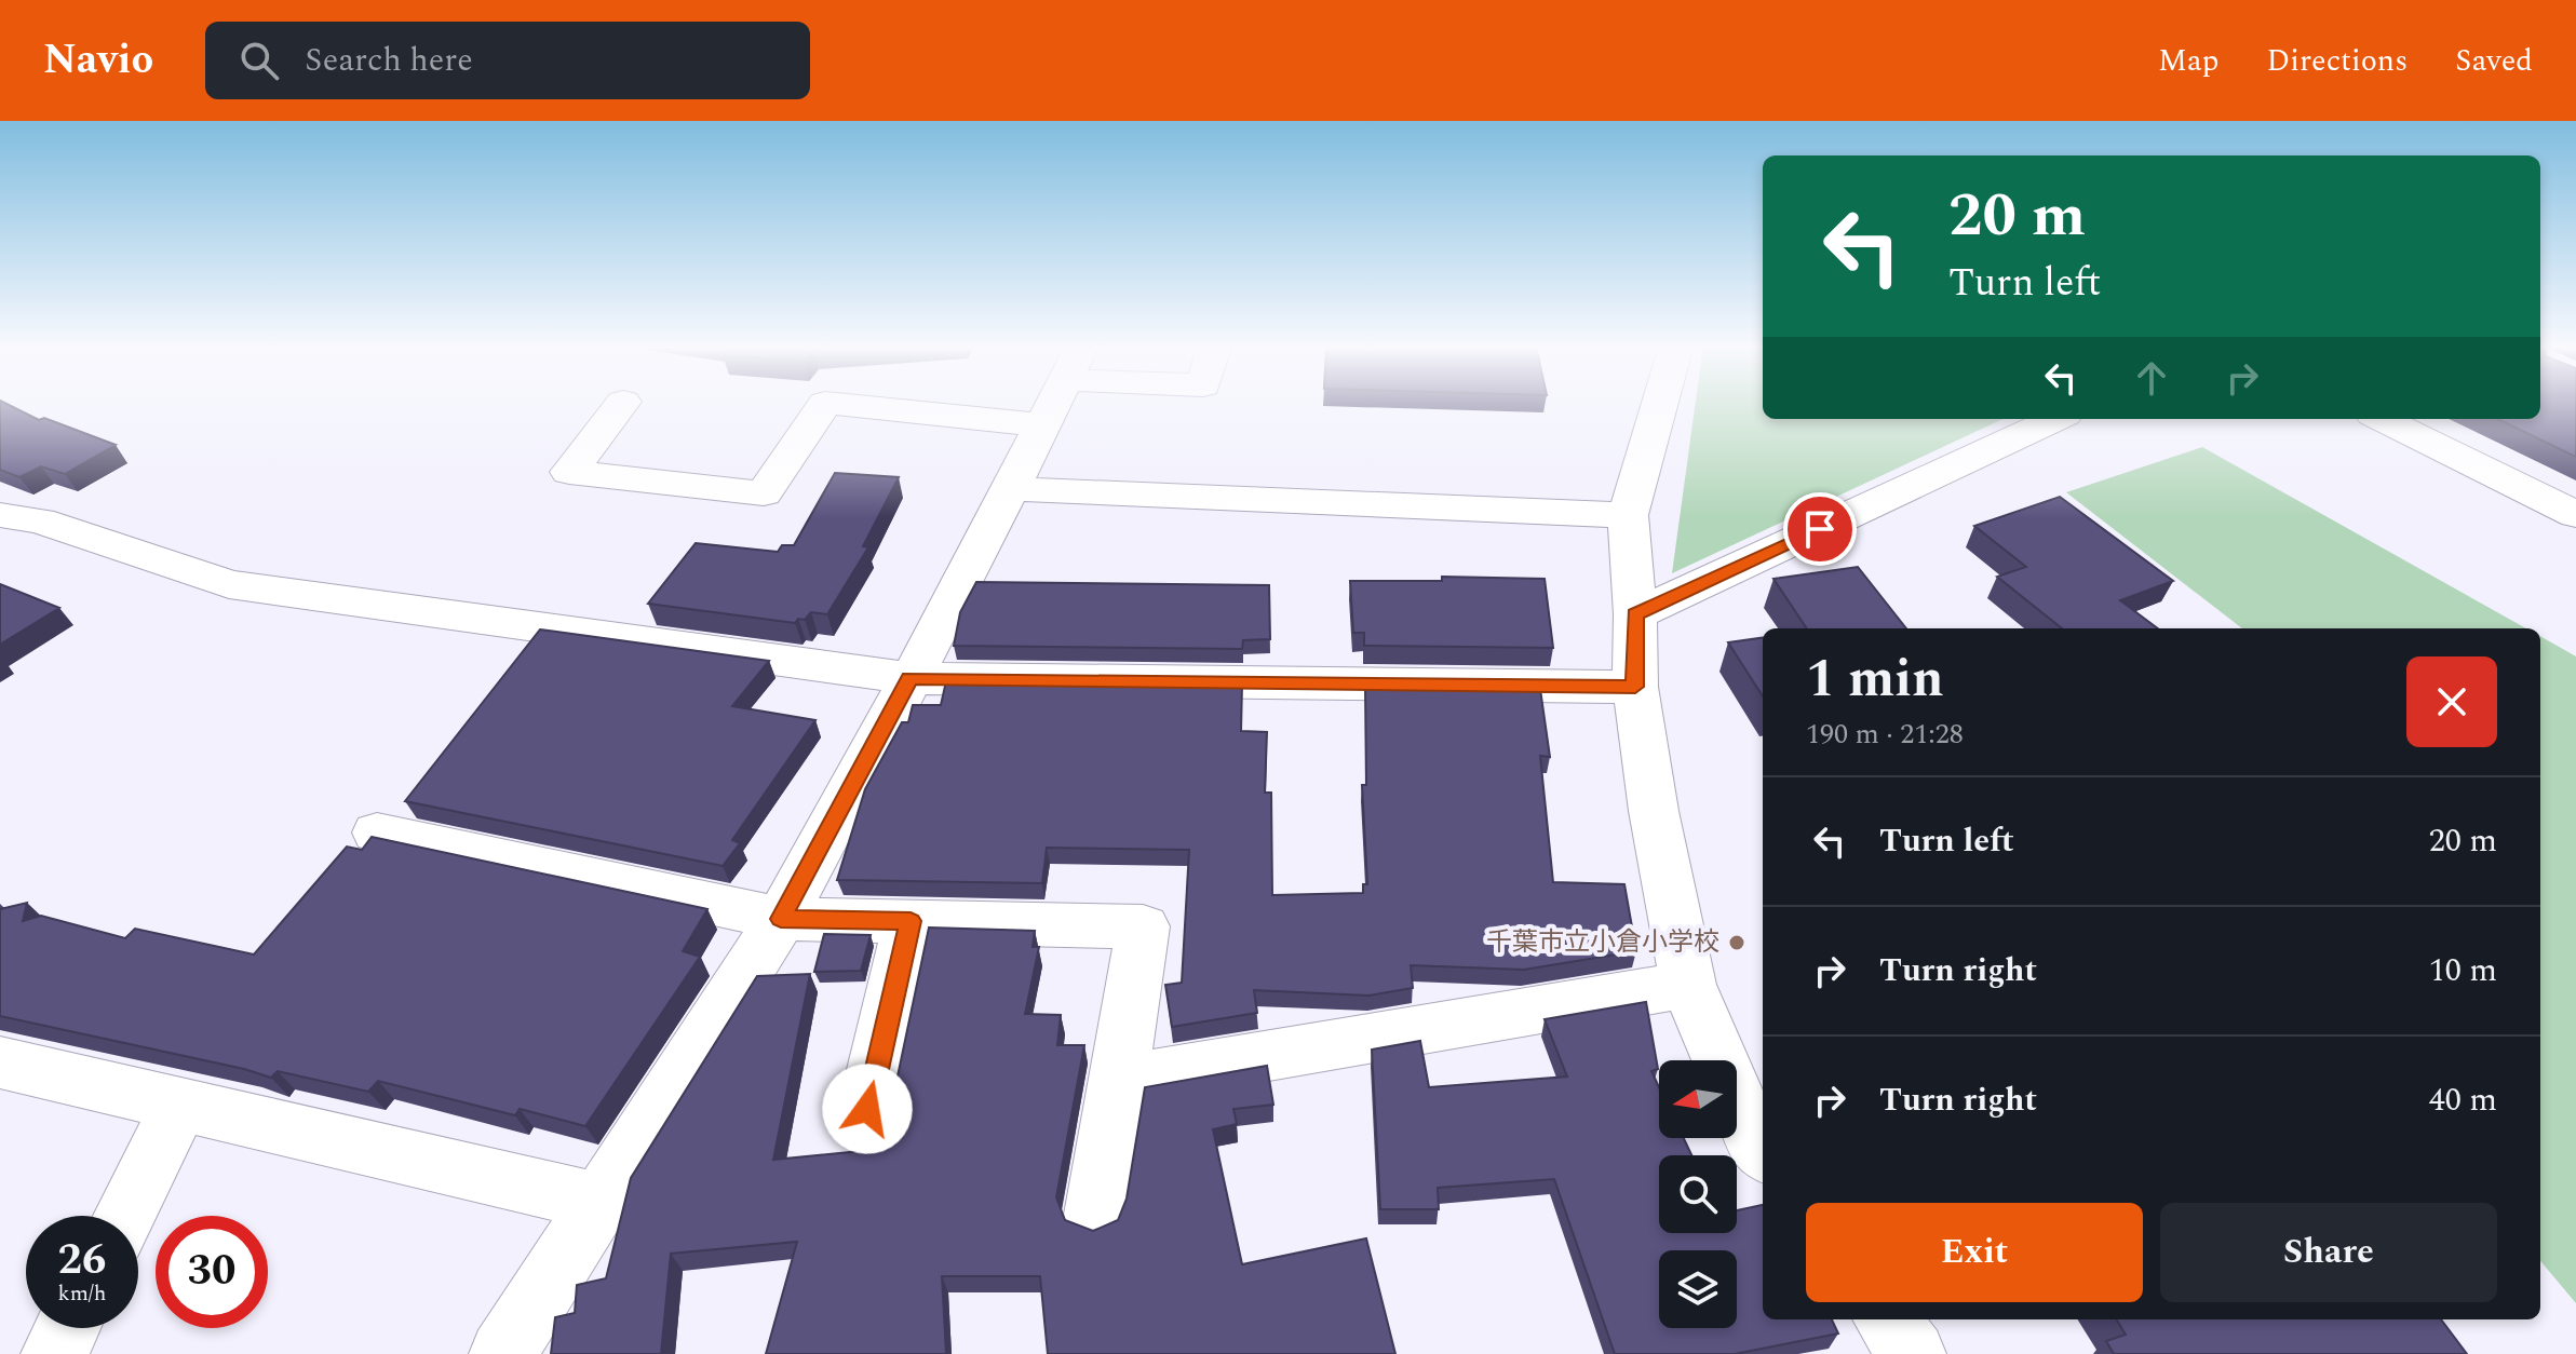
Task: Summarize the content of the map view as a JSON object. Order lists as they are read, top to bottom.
{
  "places": ["千葉市立小倉小学校"],
  "north": "left",
  "page": {
    "header": "Navio",
    "search": "Search here",
    "nav": ["Map", "Directions", "Saved"],
    "turn": ["20 m", "Turn left"],
    "heading": ["1 min", "190 m · 21:28"],
    "list": [
      {
        "name": "Turn left",
        "value": "20 m"
      },
      {
        "name": "Turn right",
        "value": "10 m"
      },
      {
        "name": "Turn right",
        "value": "40 m"
      }
    ],
    "buttons": ["Exit", "Share"],
    "speed": "26 km/h",
    "limit": "30"
  }
}
